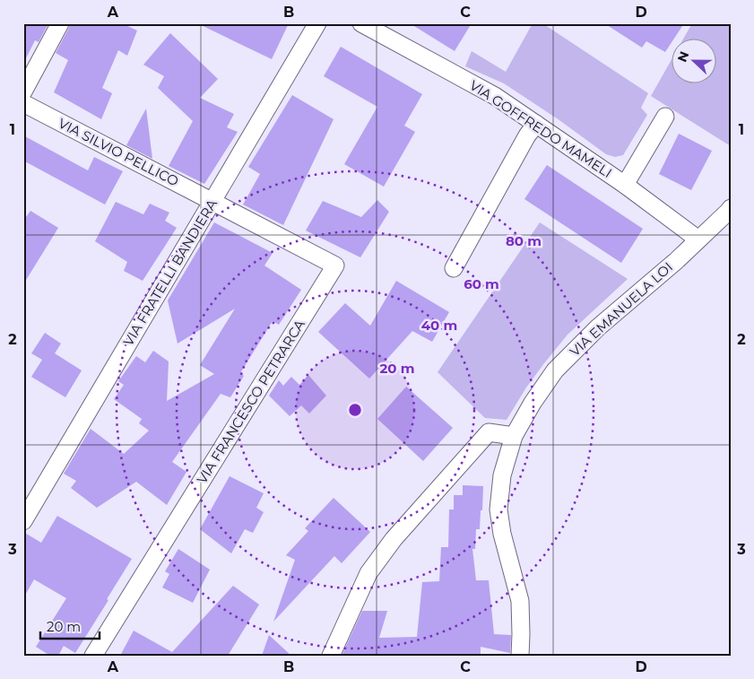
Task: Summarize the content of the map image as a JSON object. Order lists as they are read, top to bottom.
{
  "streets": {
    "street": [
      "VIA GOFFREDO MAMELI",
      "VIA SILVIO PELLICO",
      "VIA FRATELLI BANDIERA",
      "VIA EMANUELA LOI",
      "VIA FRANCESCO PETRARCA"
    ]
  },
  "crossings": [
    ["VIA GOFFREDO MAMELI", "VIA EMANUELA LOI"],
    ["VIA SILVIO PELLICO", "VIA FRATELLI BANDIERA"],
    ["VIA SILVIO PELLICO", "VIA FRANCESCO PETRARCA"],
    ["VIA FRATELLI BANDIERA", "VIA FRANCESCO PETRARCA"]
  ],
  "scale_bar": "20 m",
  "north": "left",
  "grid": {
    "columns": [
      "A",
      "B",
      "C",
      "D"
    ],
    "rows": ["1", "2", "3"]
  },
  "rings": [
    "80 m",
    "60 m",
    "40 m",
    "20 m"
  ]
}
